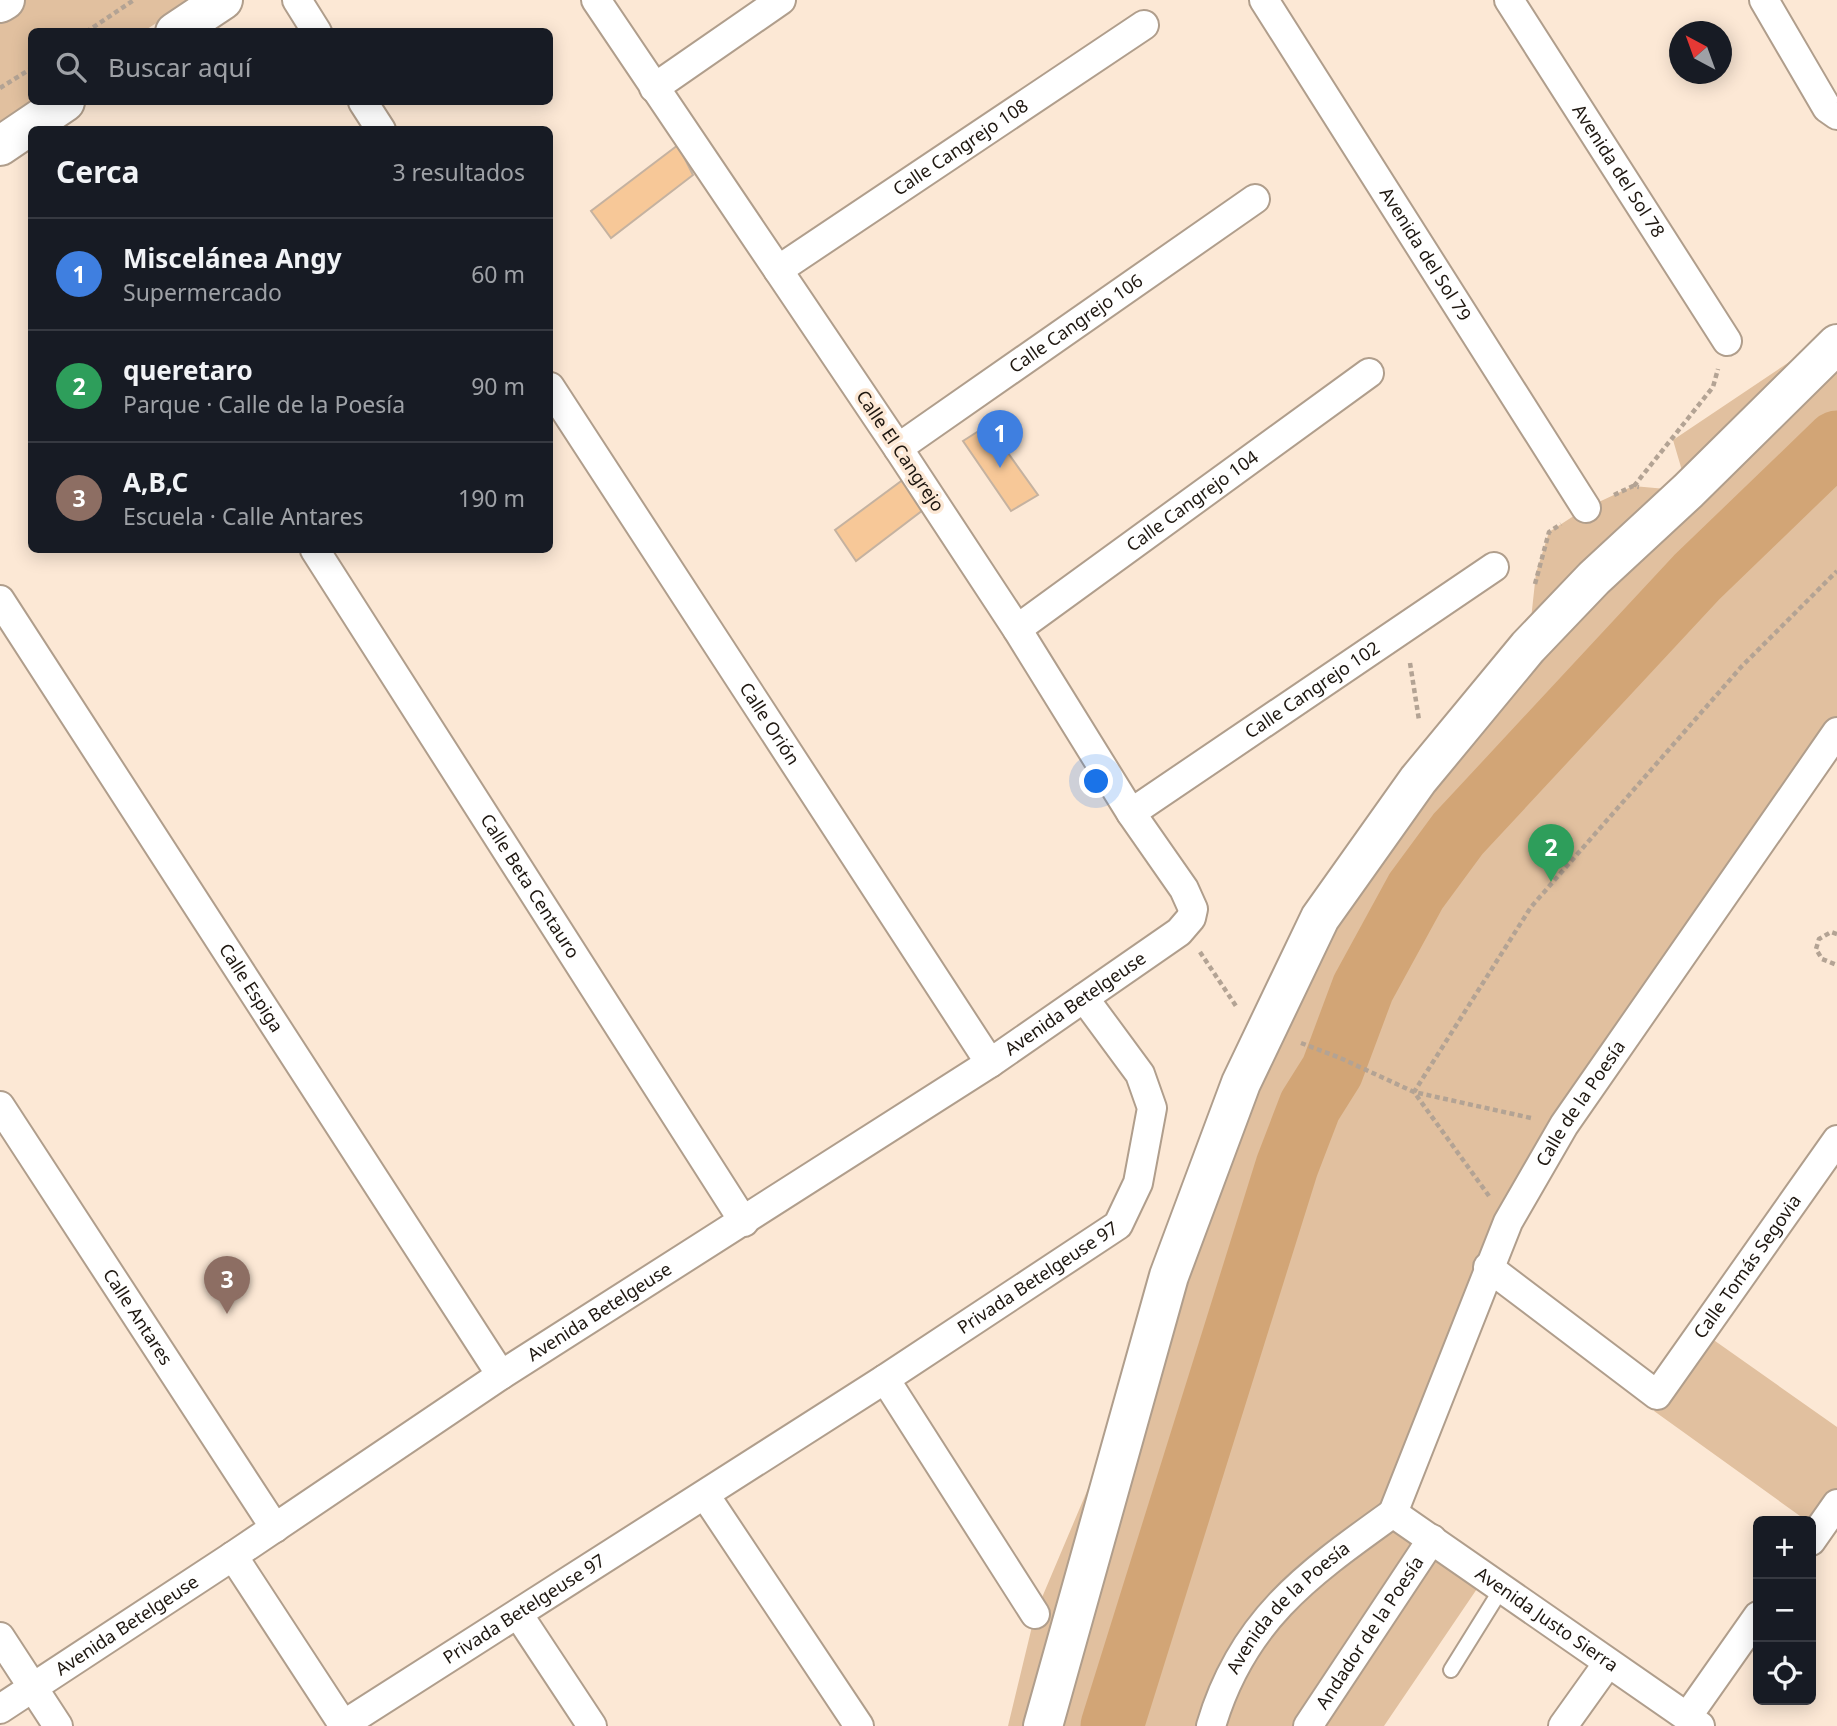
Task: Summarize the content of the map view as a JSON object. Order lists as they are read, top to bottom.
{
  "streets": {
    "street": [
      "Calle Cangrejo 108",
      "Avenida del Sol 78",
      "Avenida del Sol 79",
      "Calle Cangrejo 106",
      "Calle El Cangrejo",
      "Calle Cangrejo 104",
      "Calle Cangrejo 102",
      "Calle Orión",
      "Calle Beta Centauro",
      "Calle Espiga",
      "Avenida Betelgeuse",
      "Calle de la Poesía",
      "Calle Tomás Segovia",
      "Privada Betelgeuse 97",
      "Calle Antares",
      "Avenida de la Poesía",
      "Avenida Justo Sierra",
      "Andador de la Poesía"
    ]
  },
  "crossings": [
    ["Calle Cangrejo 108", "Calle El Cangrejo"],
    ["Calle Cangrejo 106", "Calle El Cangrejo"],
    ["Calle El Cangrejo", "Calle Cangrejo 104"],
    ["Calle El Cangrejo", "Calle Cangrejo 102"],
    ["Calle El Cangrejo", "Avenida Betelgeuse"],
    ["Calle Orión", "Avenida Betelgeuse"],
    ["Calle Beta Centauro", "Avenida Betelgeuse"],
    ["Calle Espiga", "Avenida Betelgeuse"],
    ["Avenida Betelgeuse", "Privada Betelgeuse 97"],
    ["Avenida Betelgeuse", "Calle Antares"],
    ["Calle de la Poesía", "Calle Tomás Segovia"],
    ["Calle de la Poesía", "Avenida de la Poesía"],
    ["Calle de la Poesía", "Avenida Justo Sierra"],
    ["Avenida de la Poesía", "Avenida Justo Sierra"],
    ["Avenida Justo Sierra", "Andador de la Poesía"]
  ],
  "north": "top left",
  "page": {
    "search": "Buscar aquí",
    "heading": ["Cerca", "3 resultados"],
    "list": [
      {
        "mark": "1",
        "name": "Miscelánea Angy",
        "note": "Supermercado",
        "value": "60 m"
      },
      {
        "mark": "2",
        "name": "queretaro",
        "note": "Parque · Calle de la Poesía",
        "value": "90 m"
      },
      {
        "mark": "3",
        "name": "A,B,C",
        "note": "Escuela · Calle Antares",
        "value": "190 m"
      }
    ],
    "pins": ["1", "2", "3"],
    "map_buttons": ["+", "−"]
  }
}
